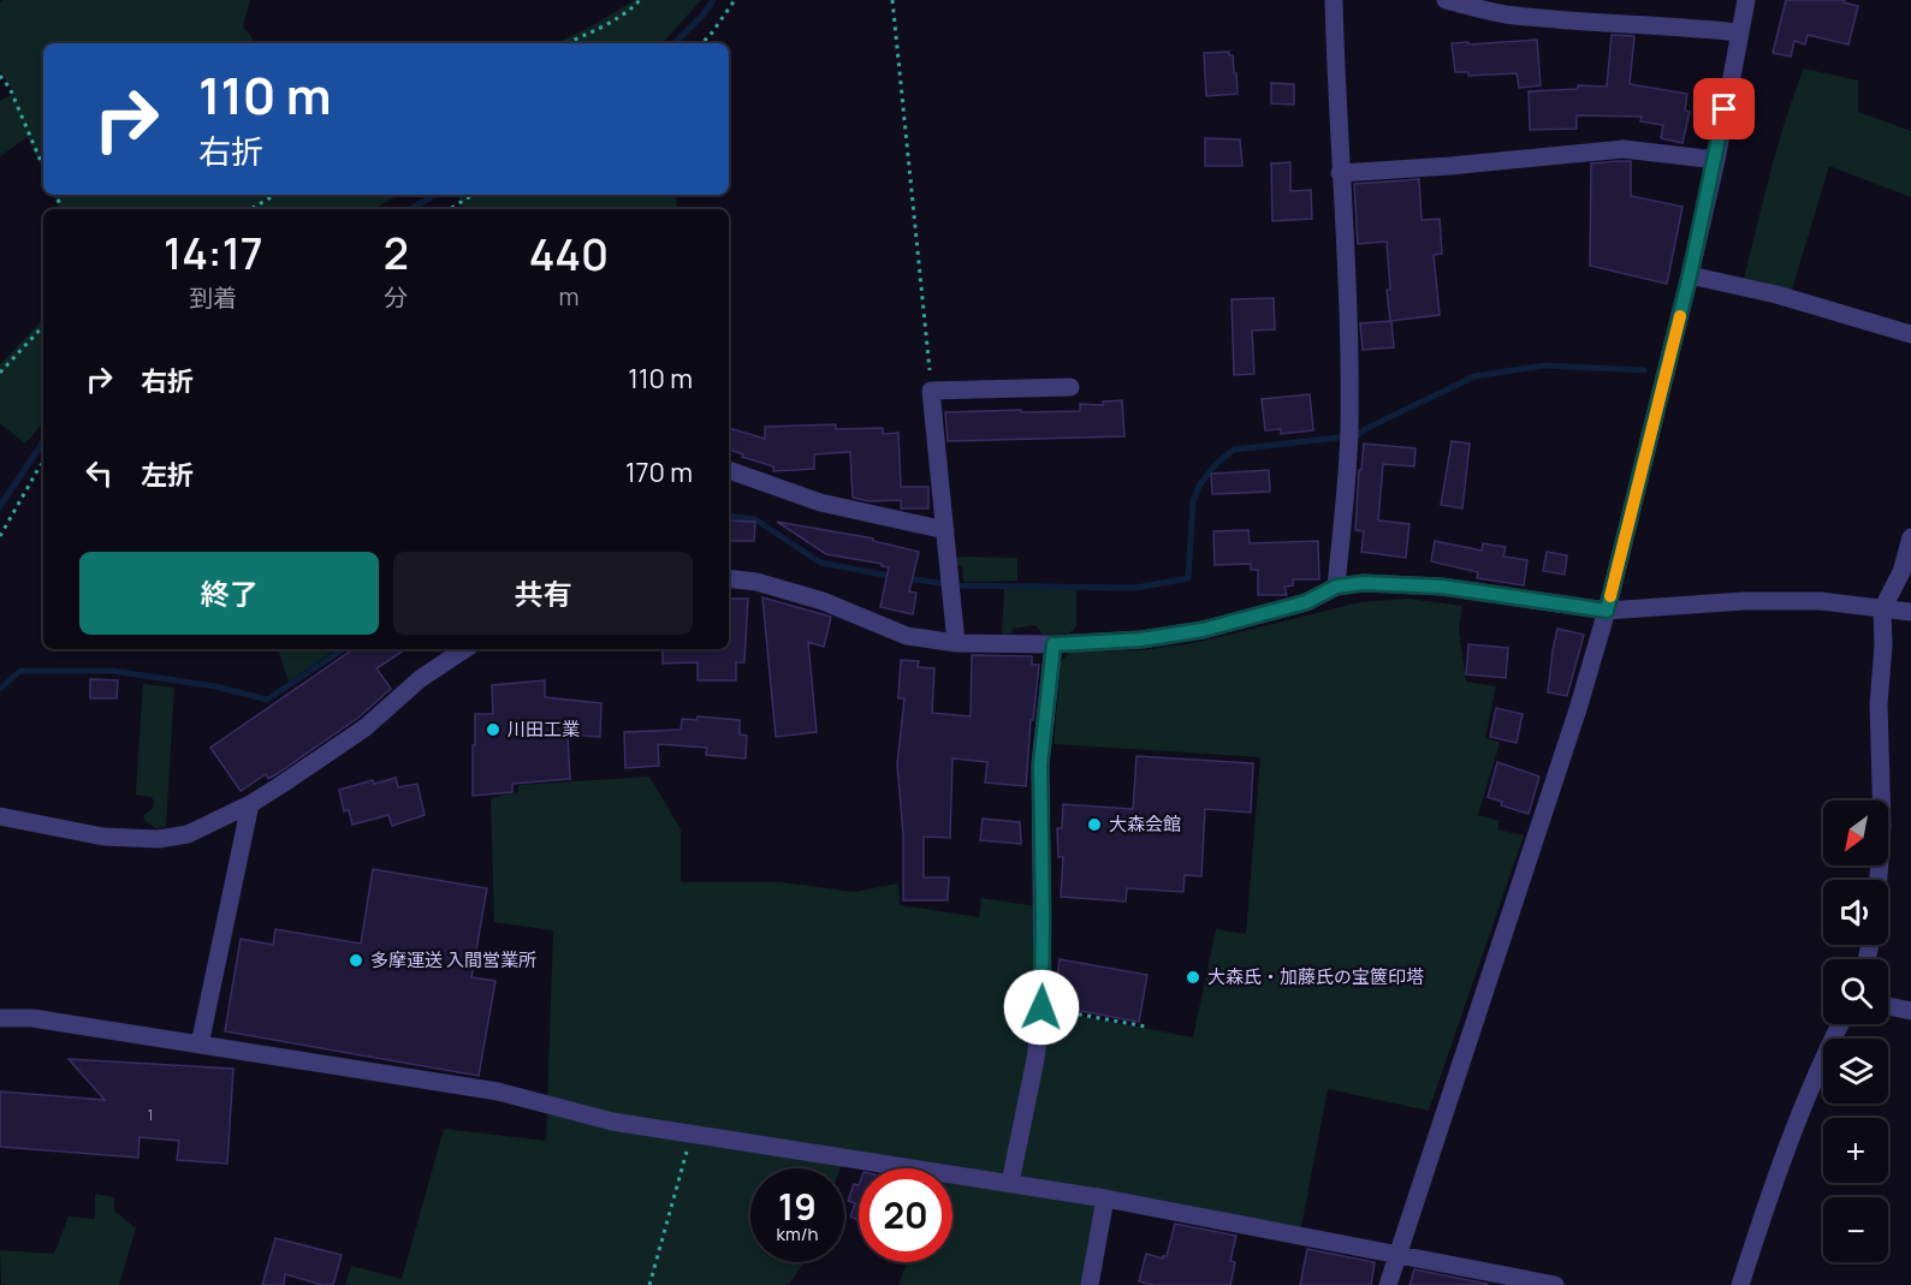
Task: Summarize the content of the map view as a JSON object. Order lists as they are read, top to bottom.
{
  "places": [
    "川田工業",
    "大森会館",
    "多摩運送 入間営業所",
    "大森氏・加藤氏の宝篋印塔"
  ],
  "house_numbers": ["1"],
  "north": "bottom left",
  "page": {
    "turn": ["110 m", "右折"],
    "eta": [
      "14:17",
      "到着",
      "2",
      "分",
      "440",
      "m"
    ],
    "list": [
      {
        "name": "右折",
        "value": "110 m"
      },
      {
        "name": "左折",
        "value": "170 m"
      }
    ],
    "buttons": ["終了", "共有"],
    "map_buttons": ["+", "−"],
    "speed": "19 km/h",
    "limit": "20"
  }
}
